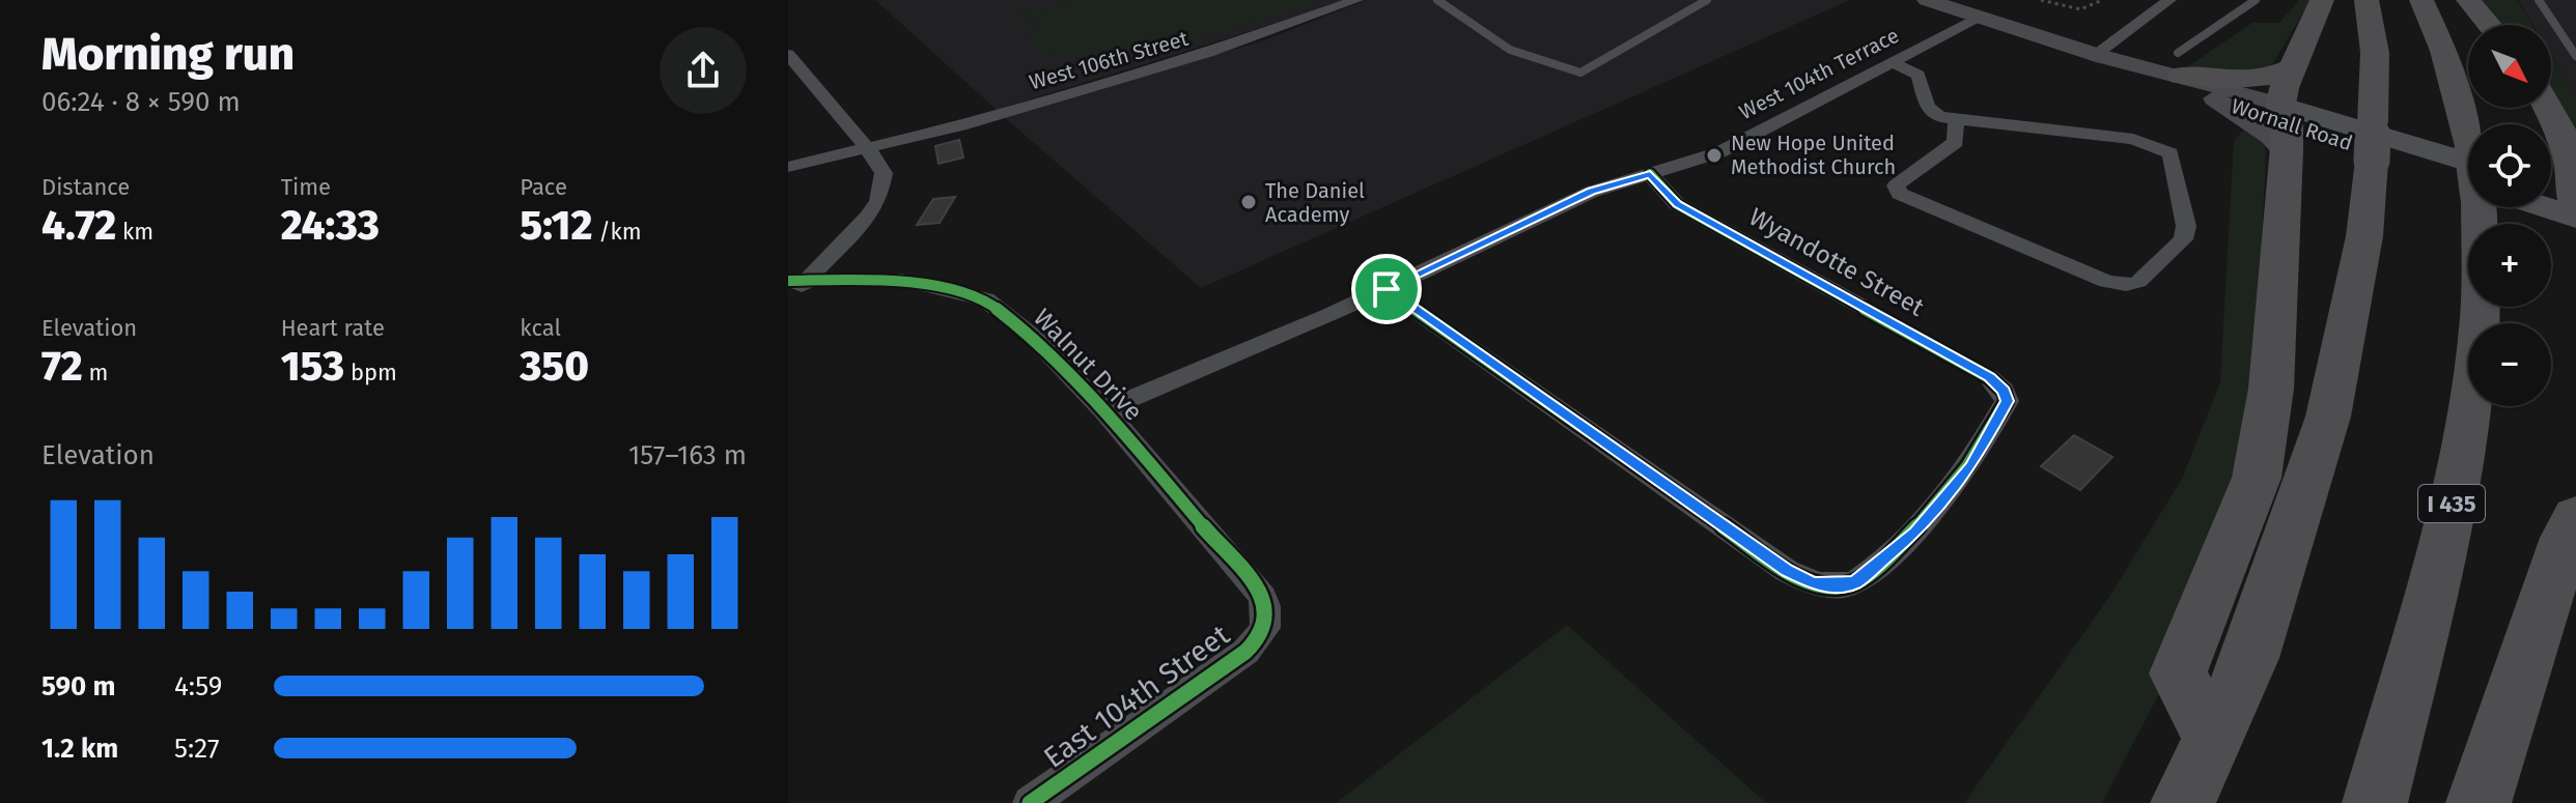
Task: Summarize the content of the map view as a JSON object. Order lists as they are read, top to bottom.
{
  "streets": {
    "highway": ["I 435"],
    "main road": ["Wornall Road"],
    "street": [
      "West 106th Street",
      "West 104th Terrace",
      "Wyandotte Street",
      "Walnut Drive",
      "East 104th Street"
    ]
  },
  "crossings": [
    ["West 104th Terrace", "Wornall Road"],
    ["West 104th Terrace", "Wyandotte Street"],
    ["West 104th Terrace", "Walnut Drive"],
    ["Walnut Drive", "East 104th Street"]
  ],
  "places": ["New Hope United Methodist Church", "The Daniel Academy"],
  "north": "bottom right",
  "page": {
    "heading": ["Morning run", "06:24 · 8 × 590 m"],
    "map_buttons": ["+", "−"],
    "stats": [
      ["Distance", "4.72 km"],
      ["Time", "24:33"],
      ["Pace", "5:12 /km"],
      ["Elevation", "72 m"],
      ["Heart rate", "153 bpm"],
      ["kcal", "350"]
    ],
    "chart": ["Elevation", "157–163 m"],
    "list": [
      {
        "name": "590 m",
        "note": "4:59"
      },
      {
        "name": "1.2 km",
        "note": "5:27"
      }
    ]
  }
}
